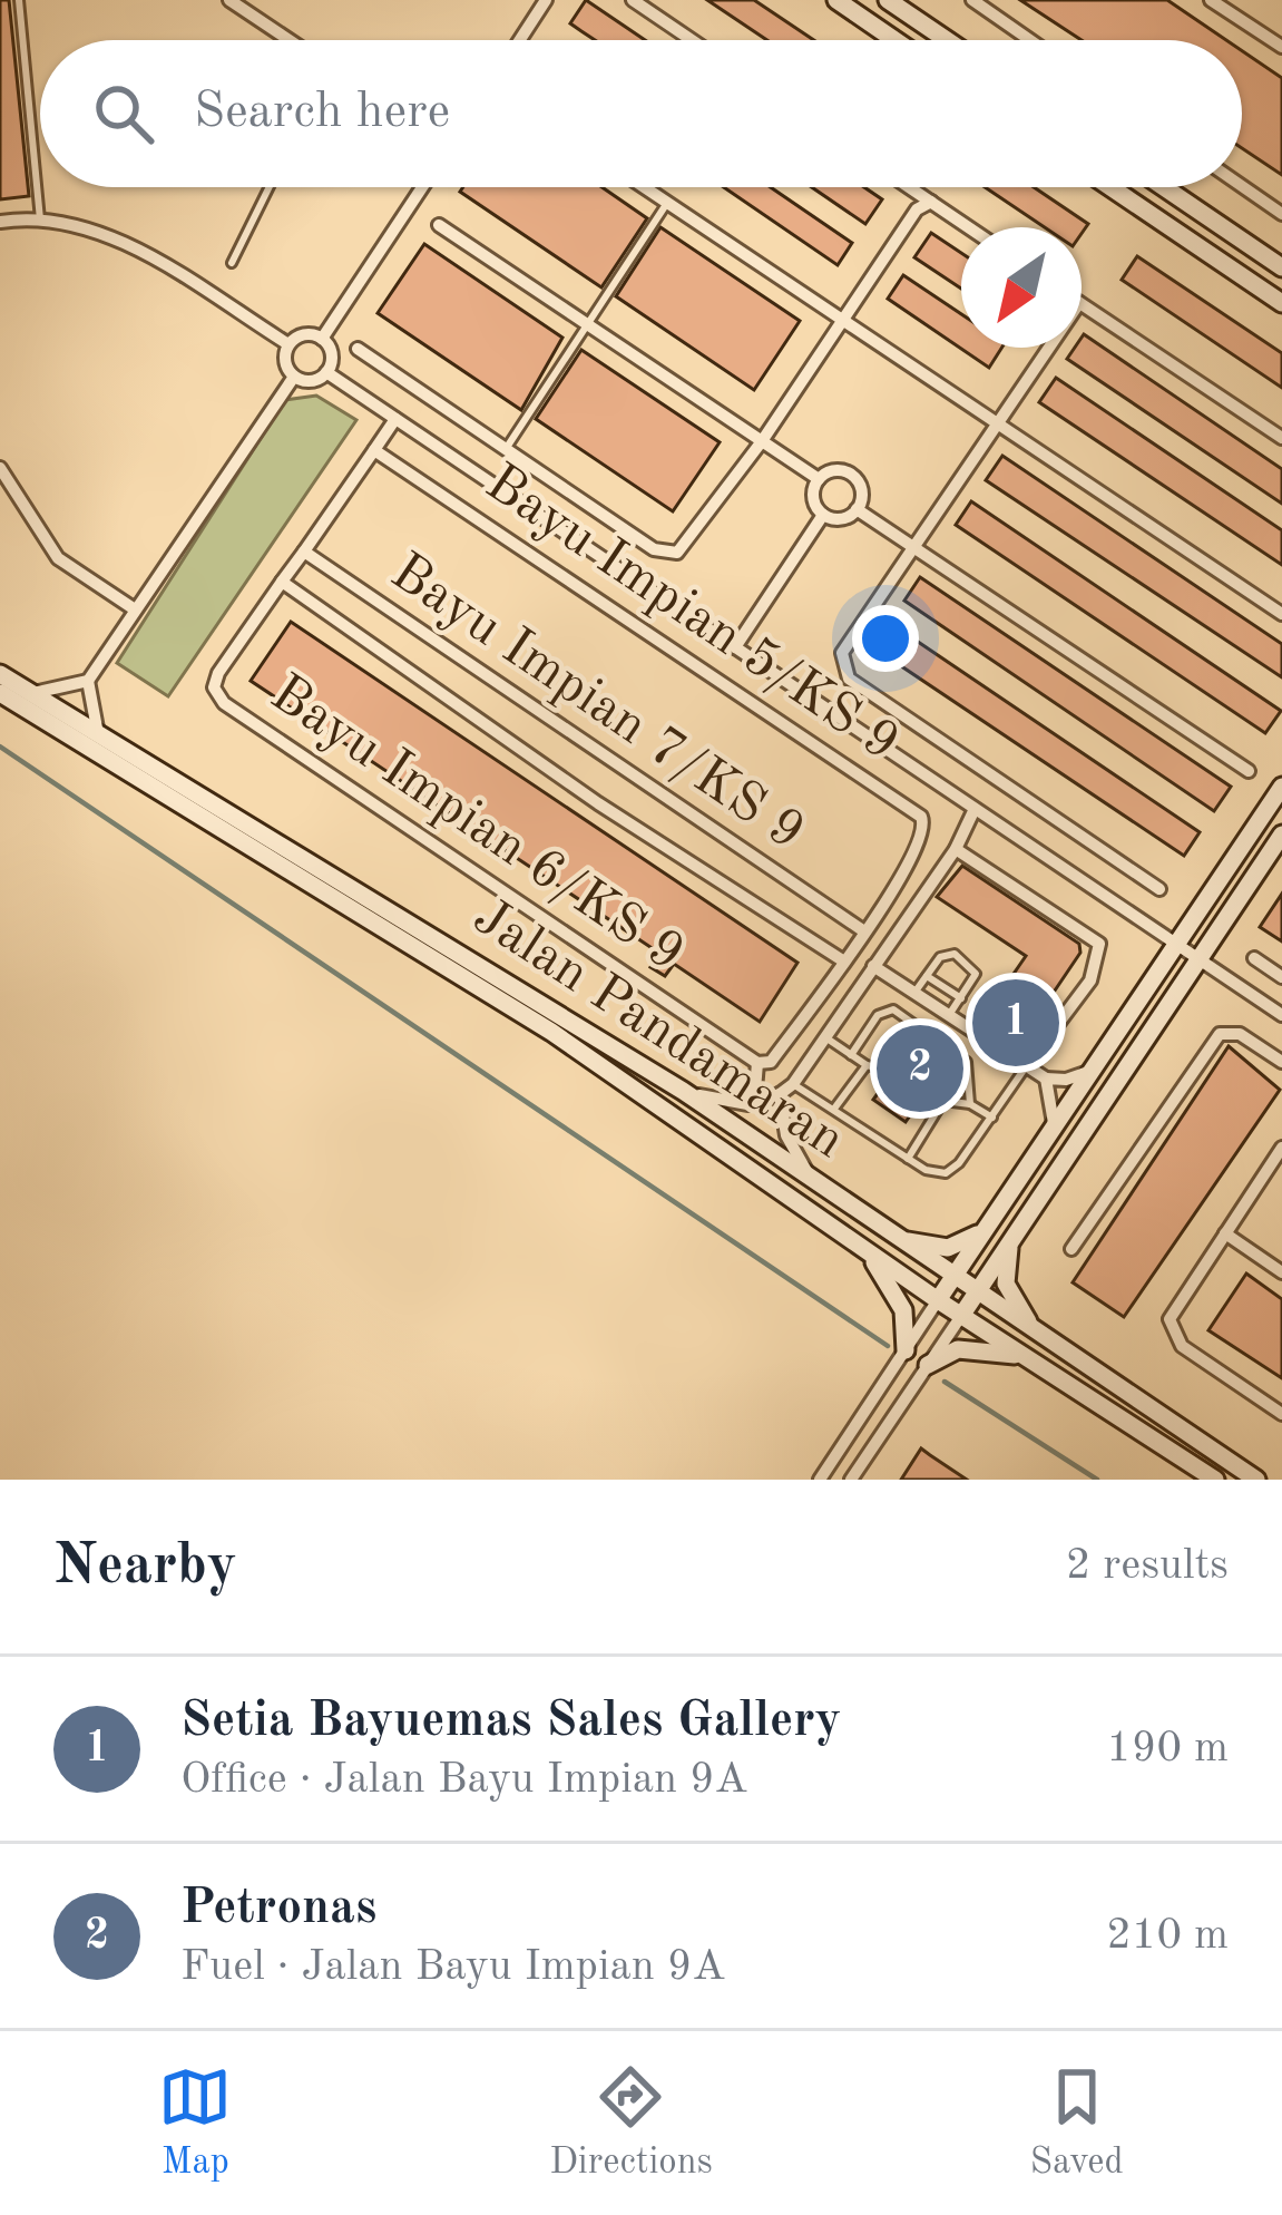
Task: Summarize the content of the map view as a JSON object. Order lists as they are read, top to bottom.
{
  "streets": {
    "main road": ["Jalan Pandamaran"],
    "street": ["Bayu Impian 5/KS 9", "Bayu Impian 7/KS 9", "Bayu Impian 6/KS 9"]
  },
  "crossings": [
    ["Bayu Impian 5/KS 9", "Bayu Impian 7/KS 9"]
  ],
  "north": "bottom left",
  "page": {
    "search": "Search here",
    "pins": ["1", "2"],
    "heading": ["Nearby", "2 results"],
    "list": [
      {
        "mark": "1",
        "name": "Setia Bayuemas Sales Gallery",
        "note": "Office · Jalan Bayu Impian 9A",
        "value": "190 m"
      },
      {
        "mark": "2",
        "name": "Petronas",
        "note": "Fuel · Jalan Bayu Impian 9A",
        "value": "210 m"
      }
    ],
    "nav": ["Map", "Directions", "Saved"]
  }
}
